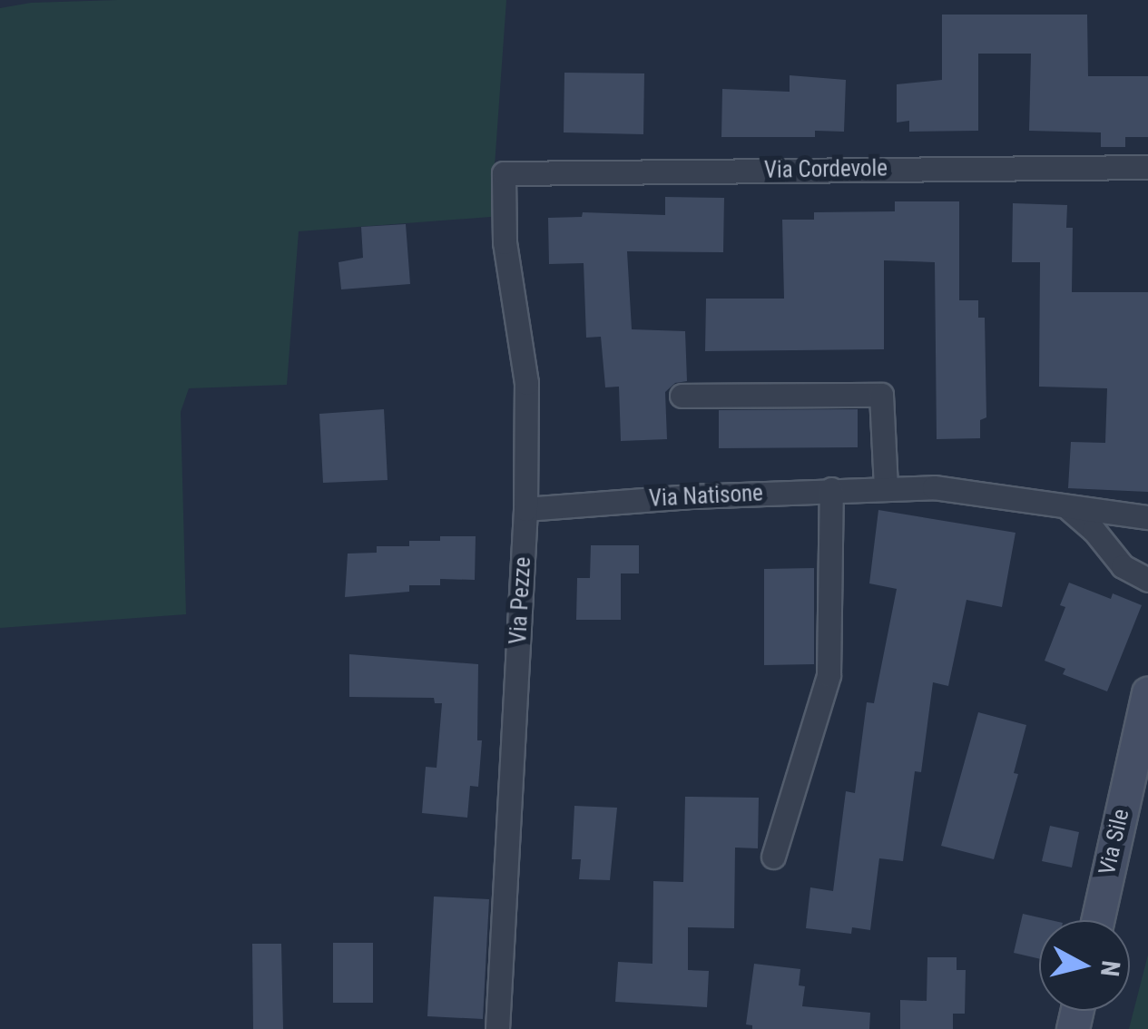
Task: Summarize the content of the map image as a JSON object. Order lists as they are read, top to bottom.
{
  "streets": {
    "street": [
      "Via Cordevole",
      "Via Natisone",
      "Via Pezze",
      "Via Sile"
    ]
  },
  "crossings": [
    ["Via Cordevole", "Via Pezze"],
    ["Via Natisone", "Via Pezze"]
  ],
  "north": "right"
}
